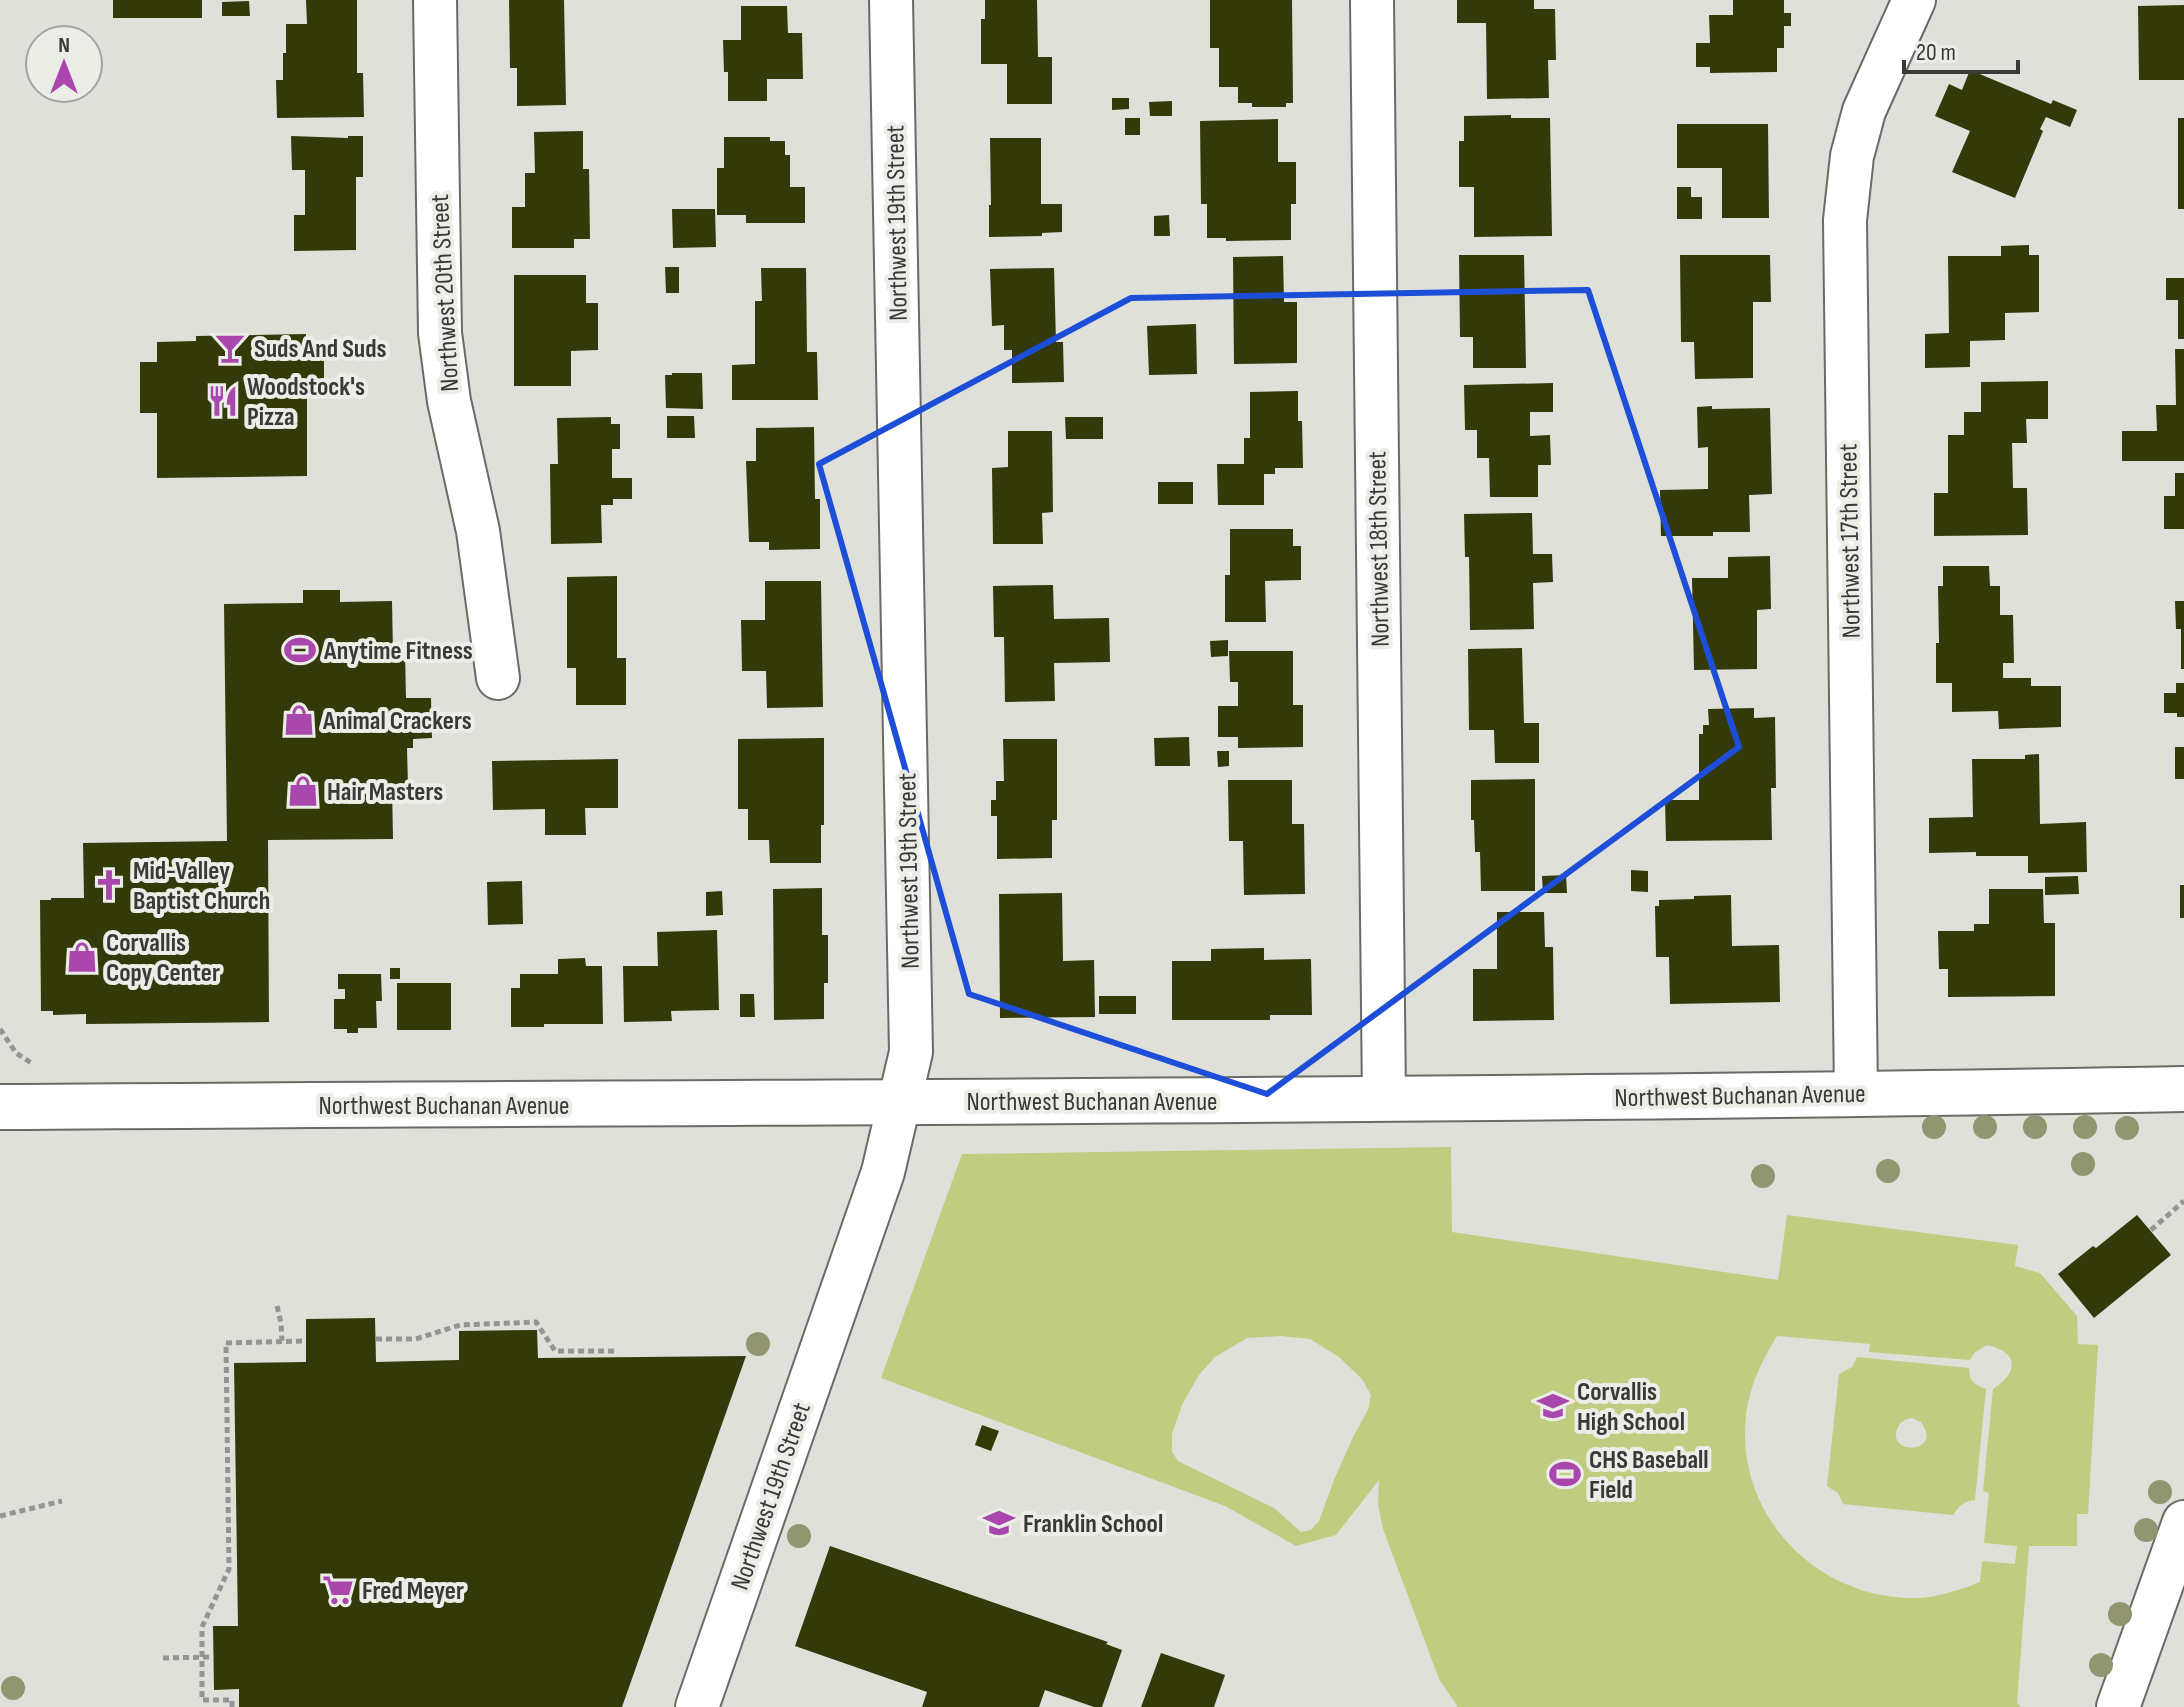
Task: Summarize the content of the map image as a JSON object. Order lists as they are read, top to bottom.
{
  "streets": {
    "street": [
      "Northwest 19th Street",
      "Northwest 20th Street",
      "Northwest 17th Street",
      "Northwest 18th Street",
      "Northwest Buchanan Avenue"
    ]
  },
  "crossings": [
    ["Northwest 19th Street", "Northwest Buchanan Avenue"],
    ["Northwest 17th Street", "Northwest Buchanan Avenue"],
    ["Northwest 18th Street", "Northwest Buchanan Avenue"]
  ],
  "places": {
    "bar": ["Suds And Suds"],
    "restaurant": ["Woodstock's Pizza"],
    "sports": ["Anytime Fitness", "CHS Baseball Field"],
    "shop": ["Animal Crackers", "Hair Masters", "Corvallis Copy Center"],
    "church": ["Mid-Valley Baptist Church"],
    "school or university": ["Corvallis High School", "Franklin School"],
    "supermarket": ["Fred Meyer"]
  },
  "scale_bar": "20 m",
  "north": "top"
}
